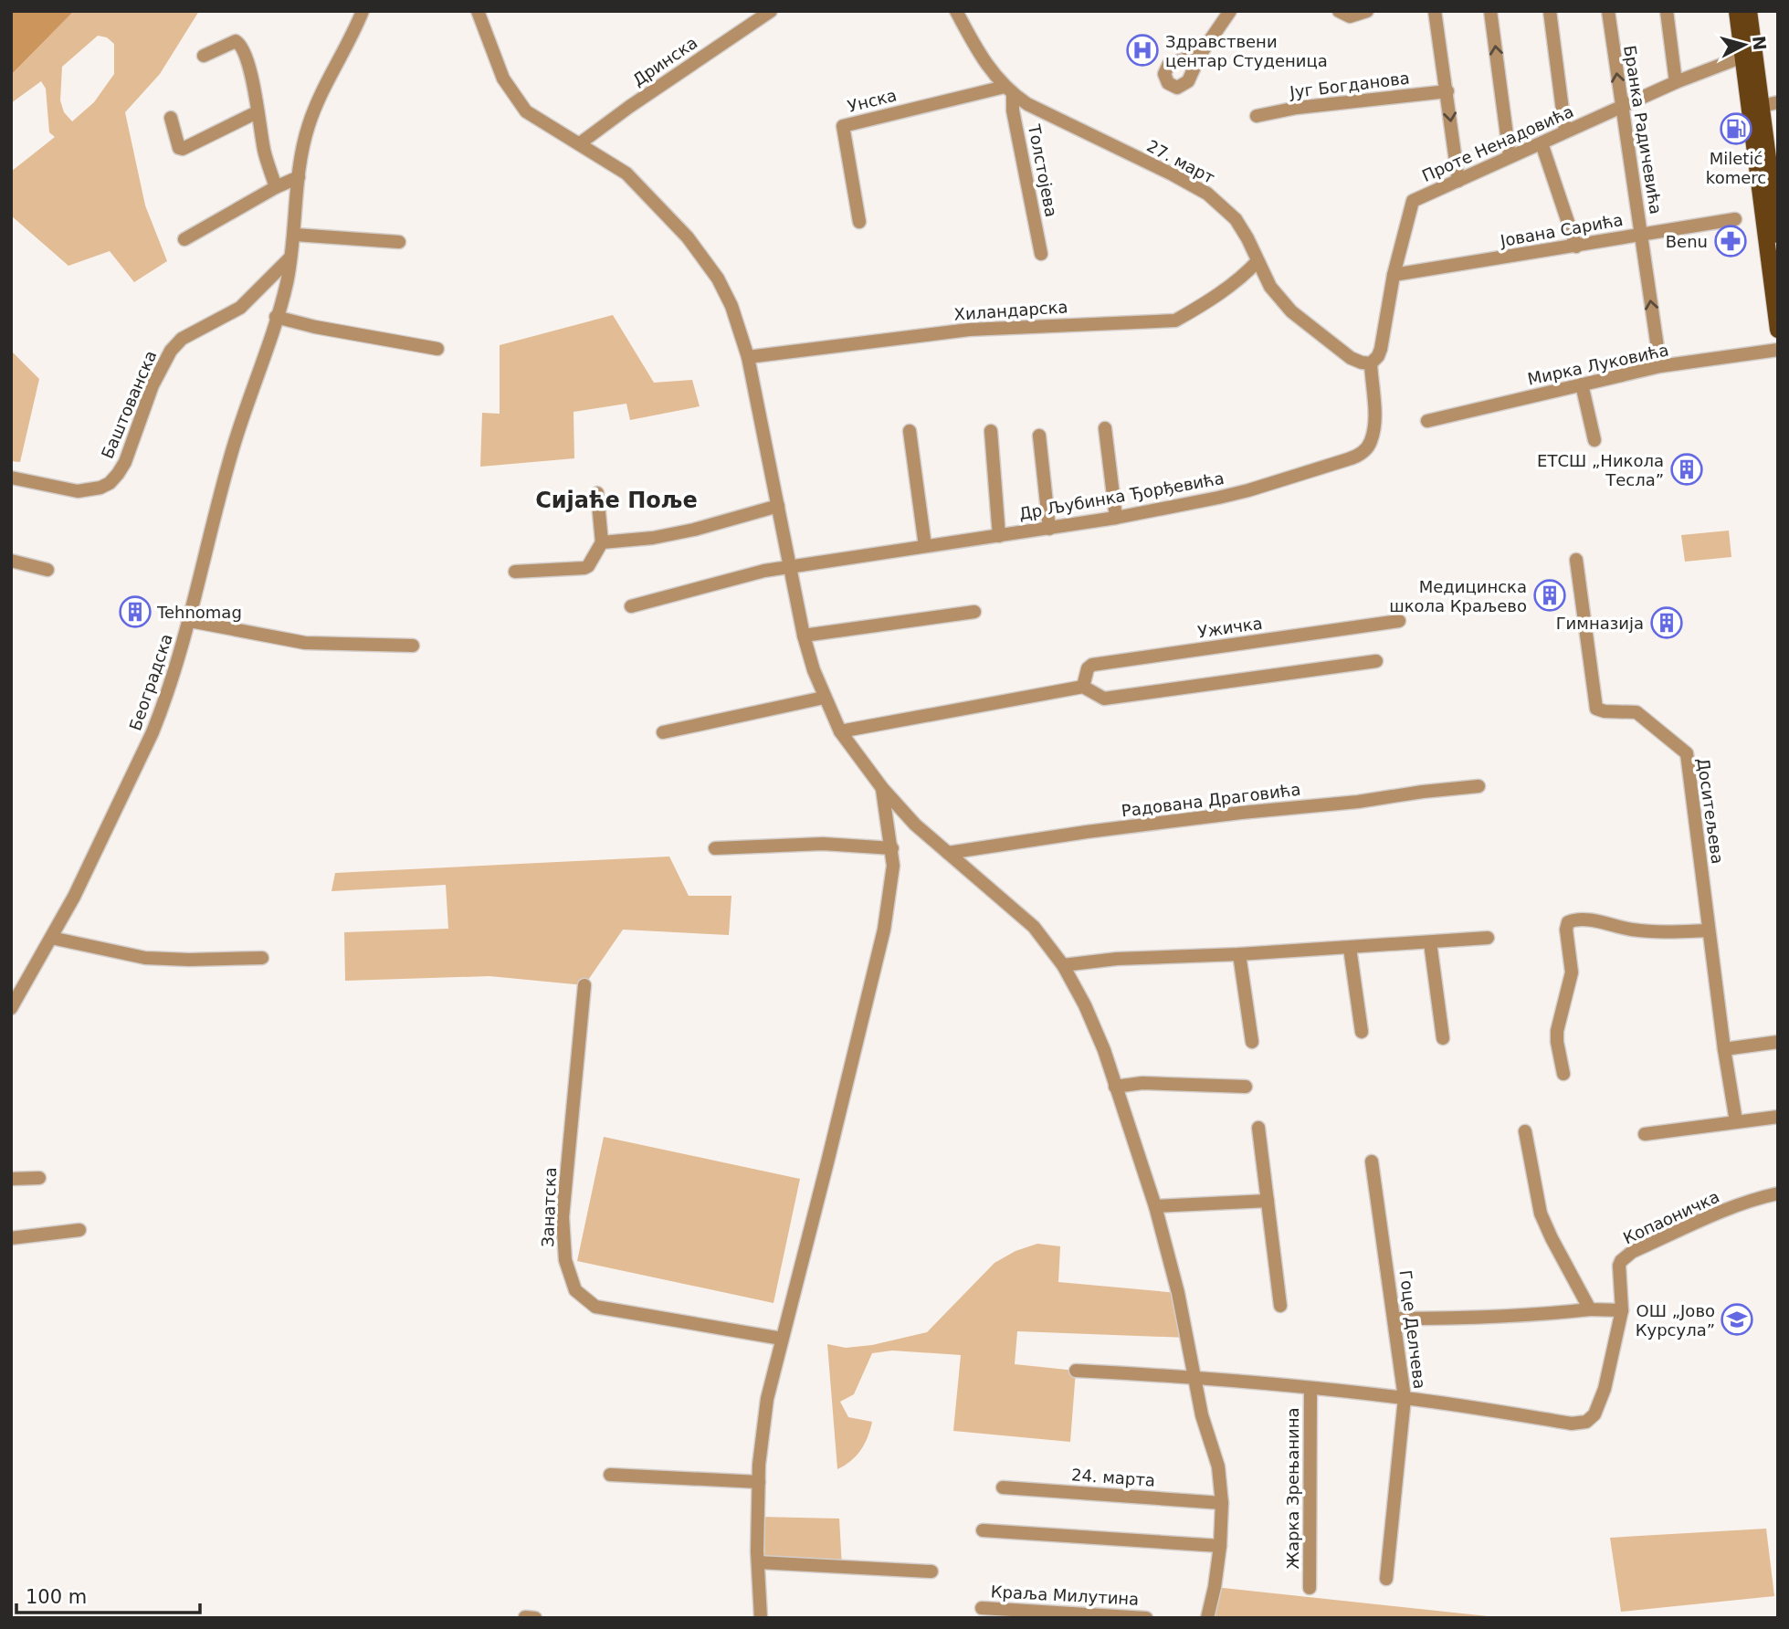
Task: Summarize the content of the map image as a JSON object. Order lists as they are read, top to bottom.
{
  "streets": {
    "street": [
      "Дринска",
      "Југ Богданова",
      "Унска",
      "Бранка Радичевића",
      "Проте Ненадовића",
      "27. март",
      "Толстојева",
      "Јована Сарића",
      "Хиландарска",
      "Мирка Луковића",
      "Баштованска",
      "Др Љубинка Ђорђевића",
      "Ужичка",
      "Београдска",
      "Радована Драговића",
      "Доситељева",
      "Занатска",
      "Копаоничка",
      "Гоце Делчева",
      "24. марта",
      "Жарка Зрењанина",
      "Краља Милутина"
    ]
  },
  "crossings": [
    ["Унска", "27. март"],
    ["Унска", "Толстојева"],
    ["Бранка Радичевића", "Проте Ненадовића"],
    ["Бранка Радичевића", "Јована Сарића"],
    ["Бранка Радичевића", "Мирка Луковића"],
    ["Проте Ненадовића", "27. март"],
    ["Проте Ненадовића", "Јована Сарића"],
    ["Проте Ненадовића", "Др Љубинка Ђорђевића"],
    ["27. март", "Толстојева"],
    ["27. март", "Хиландарска"],
    ["27. март", "Др Љубинка Ђорђевића"],
    ["Баштованска", "Београдска"],
    ["Копаоничка", "Жарка Зрењанина"],
    ["Гоце Делчева", "Жарка Зрењанина"]
  ],
  "districts": ["Сијаће Поље"],
  "places": {
    "hospital": ["Здравствени центар Студеница"],
    "fuel station": ["Miletić komerc"],
    "pharmacy": ["Benu"],
    "building": [
      "ЕТСШ „Никола Тесла”",
      "Медицинска школа Краљево",
      "Tehnomag",
      "Гимназија"
    ],
    "school or university": ["ОШ „Јово Курсула”"]
  },
  "scale_bar": "100 m",
  "north": "right"
}
